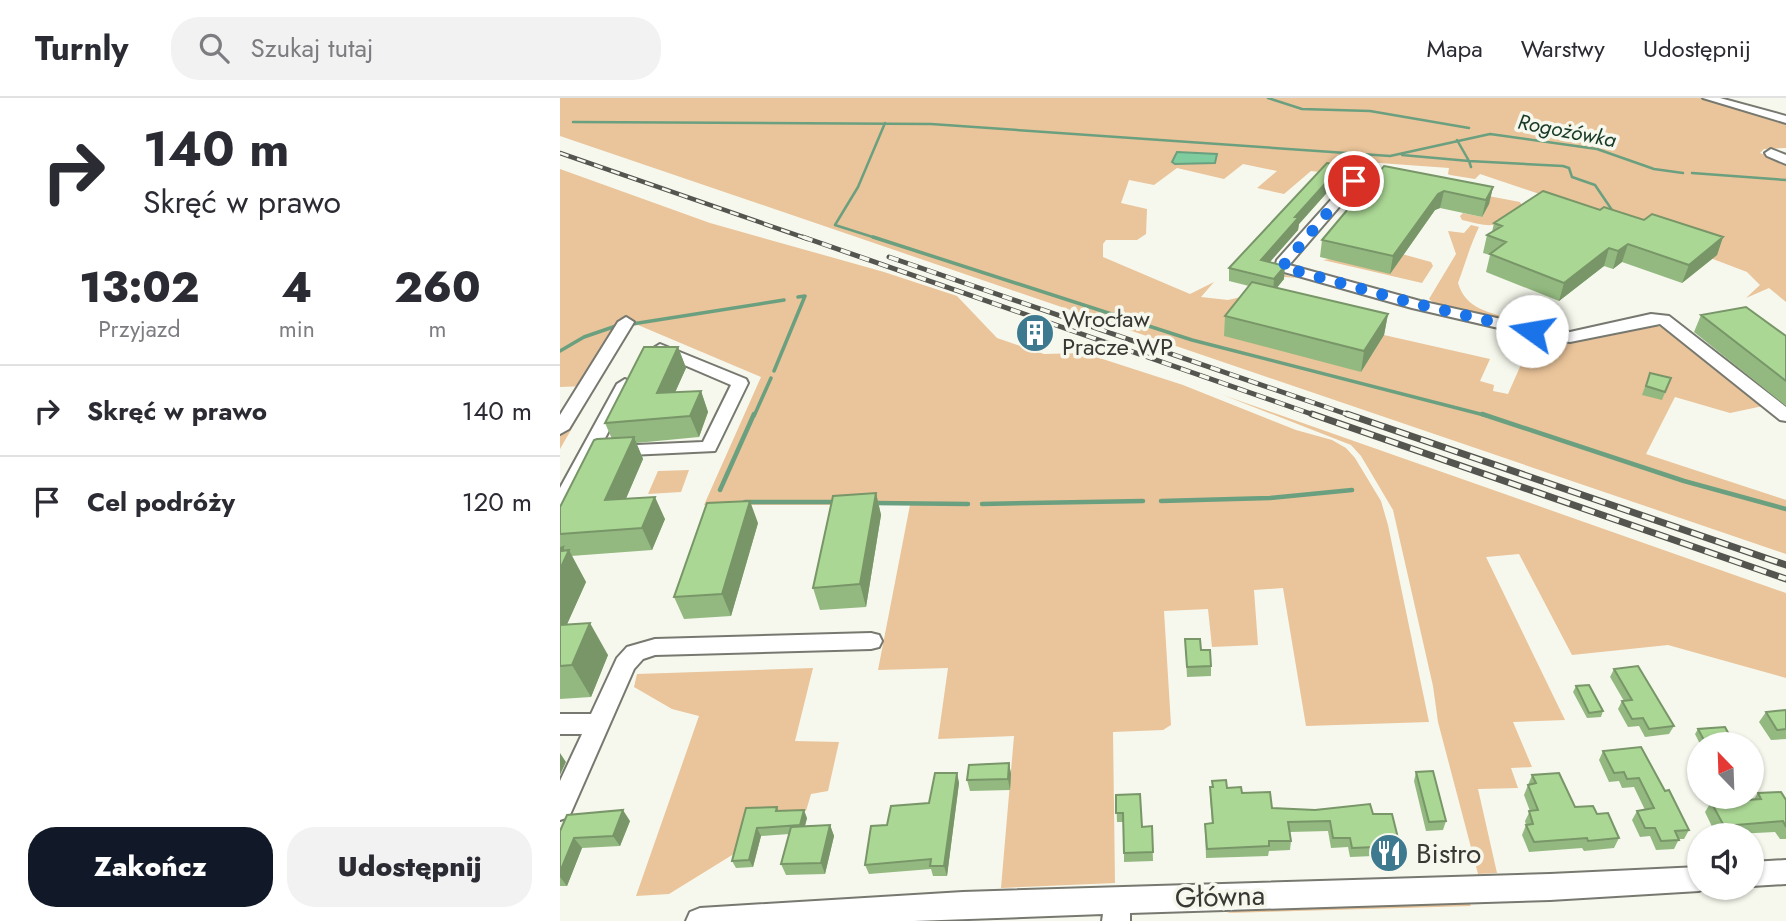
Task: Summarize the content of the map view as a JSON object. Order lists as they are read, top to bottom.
{
  "streets": {
    "street": ["Główna"]
  },
  "water": ["Rogożówka"],
  "places": {
    "building": ["Wrocław Pracze WP"],
    "restaurant": ["Bistro"]
  },
  "north": "top left",
  "page": {
    "header": "Turnly",
    "search": "Szukaj tutaj",
    "nav": ["Mapa", "Warstwy", "Udostępnij"],
    "turn": ["140 m", "Skręć w prawo"],
    "eta": [
      "13:02",
      "Przyjazd",
      "4",
      "min",
      "260",
      "m"
    ],
    "list": [
      {
        "name": "Skręć w prawo",
        "value": "140 m"
      },
      {
        "name": "Cel podróży",
        "value": "120 m"
      }
    ],
    "buttons": ["Zakończ", "Udostępnij"]
  }
}
